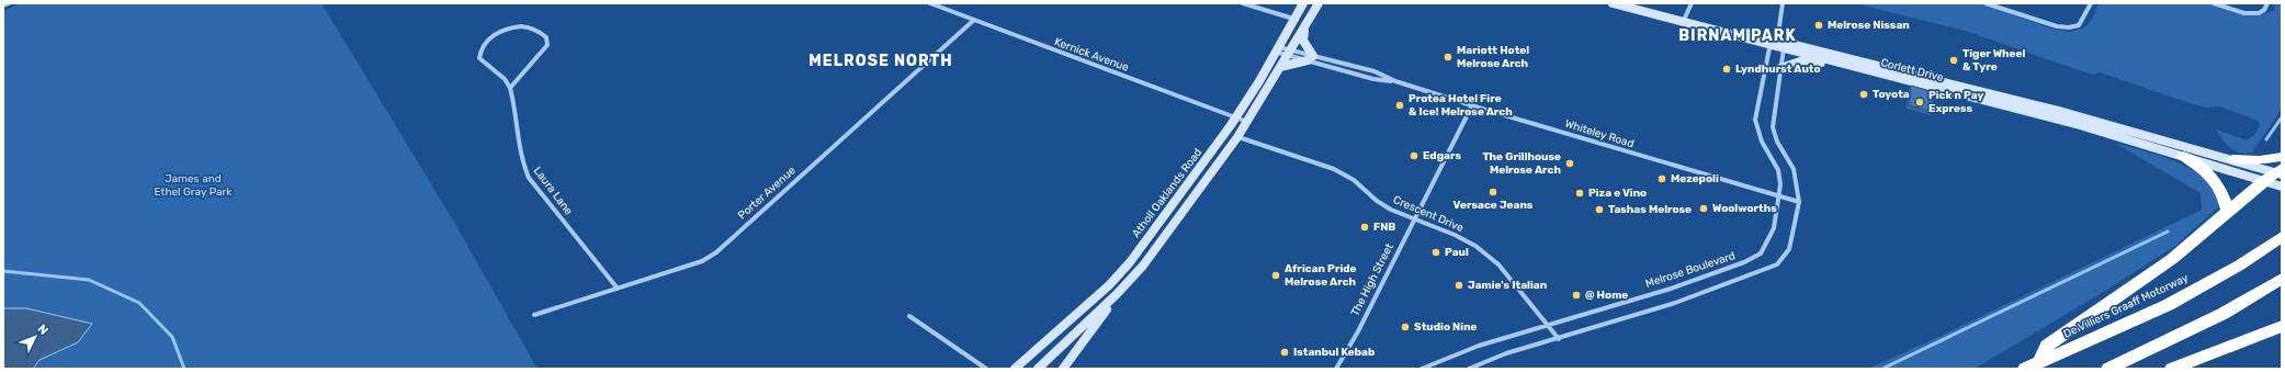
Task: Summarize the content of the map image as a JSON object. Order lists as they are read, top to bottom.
{
  "streets": {
    "highway": ["De Villiers Graaff Motorway"],
    "street": [
      "Kernick Avenue",
      "Corlett Drive",
      "Whiteley Road",
      "Laura Lane",
      "Porter Avenue",
      "Atholl Oaklands Road",
      "Crescent Drive",
      "Melrose Boulevard",
      "The High Street"
    ]
  },
  "crossings": [
    ["Kernick Avenue", "Porter Avenue"],
    ["Kernick Avenue", "Atholl Oaklands Road"],
    ["Corlett Drive", "Melrose Boulevard"],
    ["Whiteley Road", "Atholl Oaklands Road"],
    ["Whiteley Road", "Melrose Boulevard"],
    ["Whiteley Road", "The High Street"],
    ["Laura Lane", "Porter Avenue"],
    ["Atholl Oaklands Road", "Crescent Drive"],
    ["Crescent Drive", "Melrose Boulevard"],
    ["Crescent Drive", "The High Street"]
  ],
  "districts": ["BIRNAM PARK", "MELROSE NORTH"],
  "parks": ["James and Ethel Gray Park"],
  "places": [
    "Melrose Nissan",
    "Mariott Hotel Melrose Arch",
    "Tiger Wheel & Tyre",
    "Lyndhurst Auto",
    "Toyota",
    "Pick n Pay Express",
    "Protea Hotel Fire & Ice! Melrose Arch",
    "Edgars",
    "The Grillhouse Melrose Arch",
    "Mezepoli",
    "Versace Jeans",
    "Piza e Vino",
    "Woolworths",
    "Tashas Melrose",
    "FNB",
    "Paul",
    "African Pride Melrose Arch",
    "Jamie's Italian",
    "@ Home",
    "Studio Nine",
    "Istanbul Kebab"
  ],
  "north": "top right"
}
